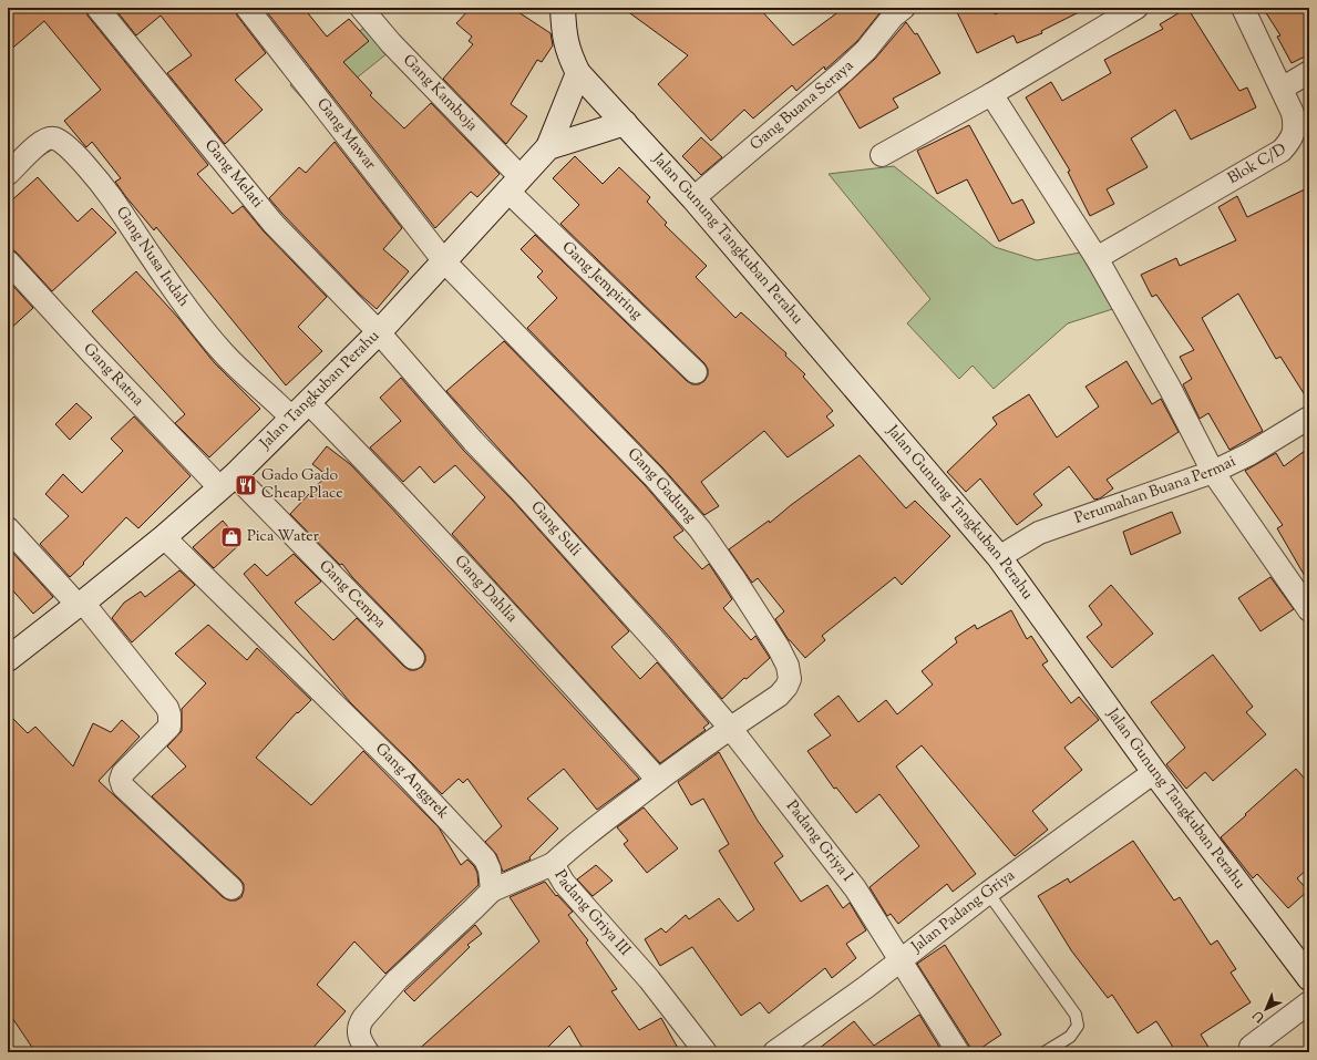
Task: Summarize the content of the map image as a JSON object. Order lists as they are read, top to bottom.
{
  "streets": {
    "street": [
      "Gang Kamboja",
      "Gang Buana Seraya",
      "Gang Mawar",
      "Blok C/D",
      "Gang Melati",
      "Jalan Gunung Tangkuban Perahu",
      "Gang Nusa Indah",
      "Gang Jempiring",
      "Gang Ratna",
      "Jalan Tangkuban Perahu",
      "Gang Gadung",
      "Perumahan Buana Permai",
      "Gang Suli",
      "Gang Dahlia",
      "Gang Cempa",
      "Gang Anggrek",
      "Padang Griya I",
      "Jalan Padang Griya",
      "Padang Griya III"
    ]
  },
  "crossings": [
    ["Gang Kamboja", "Gang Jempiring"],
    ["Gang Kamboja", "Jalan Tangkuban Perahu"],
    ["Gang Buana Seraya", "Jalan Gunung Tangkuban Perahu"],
    ["Gang Mawar", "Jalan Tangkuban Perahu"],
    ["Gang Mawar", "Gang Gadung"],
    ["Gang Melati", "Jalan Tangkuban Perahu"],
    ["Gang Melati", "Gang Suli"],
    ["Jalan Gunung Tangkuban Perahu", "Jalan Tangkuban Perahu"],
    ["Jalan Gunung Tangkuban Perahu", "Perumahan Buana Permai"],
    ["Jalan Gunung Tangkuban Perahu", "Jalan Padang Griya"],
    ["Gang Nusa Indah", "Jalan Tangkuban Perahu"],
    ["Gang Nusa Indah", "Gang Dahlia"],
    ["Gang Jempiring", "Jalan Tangkuban Perahu"],
    ["Gang Ratna", "Jalan Tangkuban Perahu"],
    ["Gang Ratna", "Gang Cempa"],
    ["Jalan Tangkuban Perahu", "Gang Gadung"],
    ["Jalan Tangkuban Perahu", "Gang Suli"],
    ["Jalan Tangkuban Perahu", "Gang Dahlia"],
    ["Jalan Tangkuban Perahu", "Gang Cempa"],
    ["Jalan Tangkuban Perahu", "Gang Anggrek"],
    ["Gang Gadung", "Gang Suli"],
    ["Gang Gadung", "Padang Griya I"],
    ["Gang Gadung", "Padang Griya III"],
    ["Gang Suli", "Padang Griya I"],
    ["Gang Suli", "Padang Griya III"],
    ["Gang Dahlia", "Padang Griya III"],
    ["Padang Griya I", "Jalan Padang Griya"],
    ["Padang Griya I", "Padang Griya III"]
  ],
  "places": {
    "restaurant": ["Gado Gado Cheap Place"],
    "shop": ["Pica Water"]
  },
  "north": "bottom left"
}
